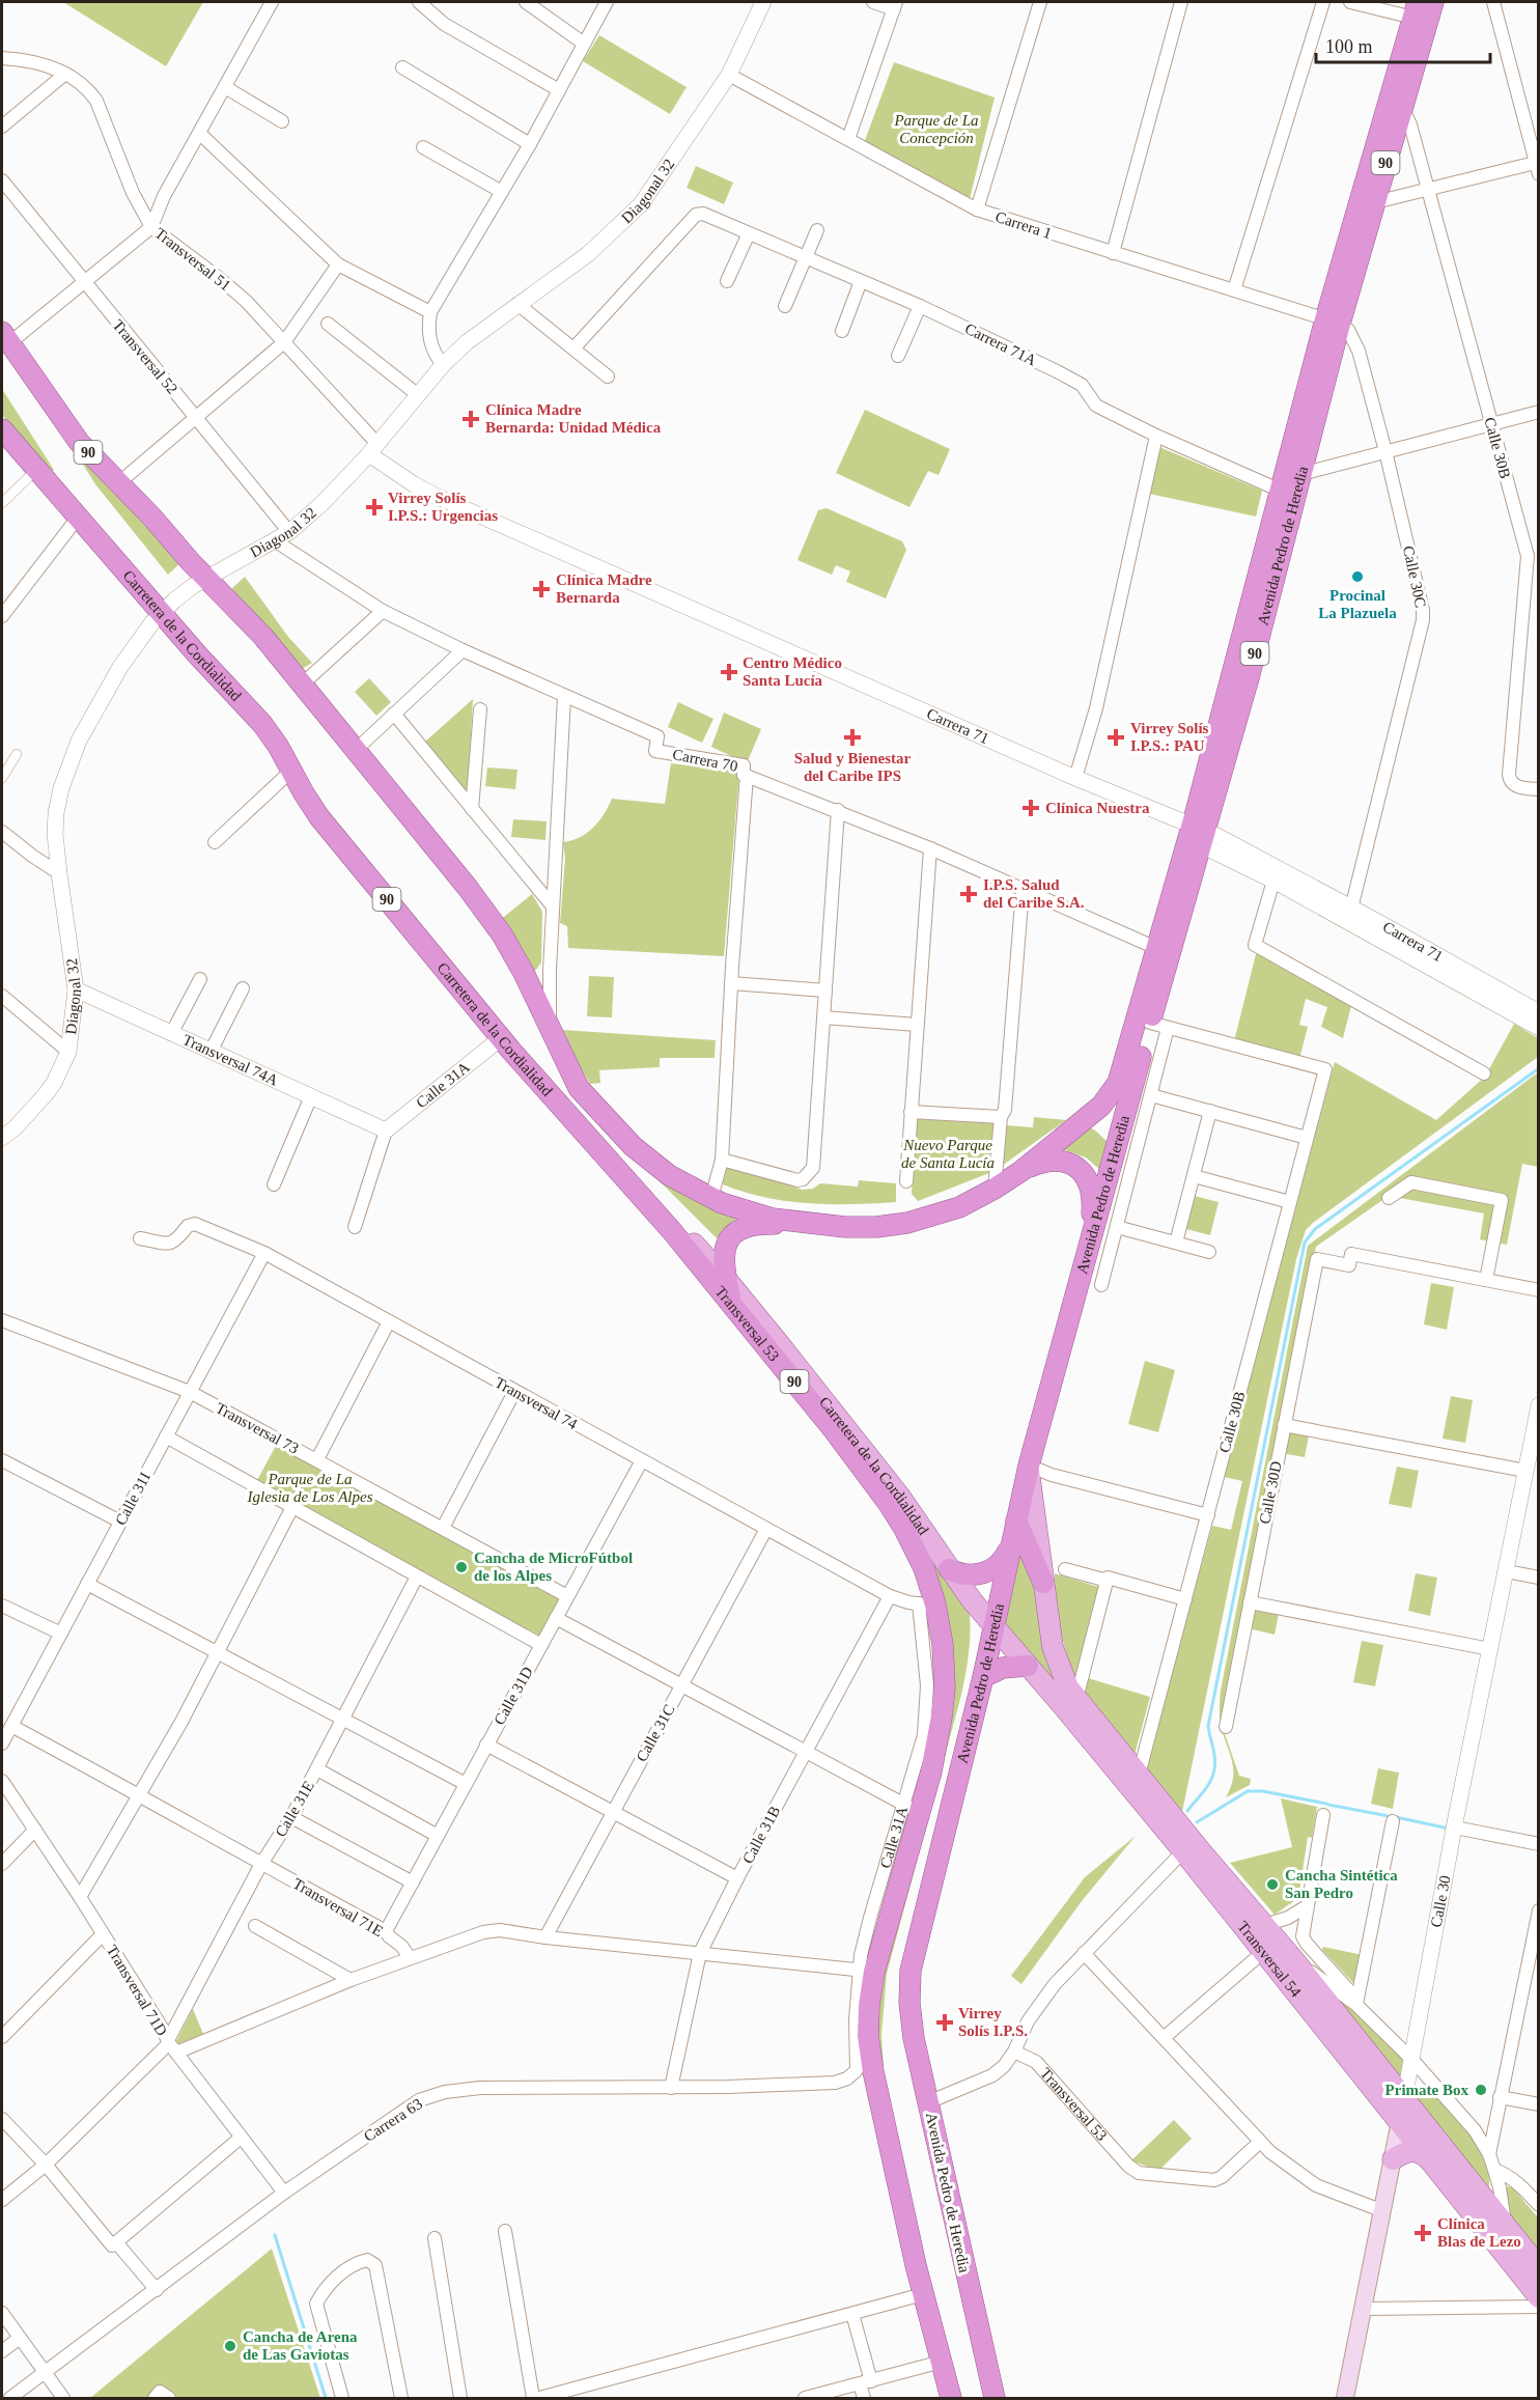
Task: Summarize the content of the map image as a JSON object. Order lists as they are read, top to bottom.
{
  "streets": {
    "highway": [
      "90",
      "Avenida Pedro de Heredia",
      "Carretera de la Cordialidad",
      "Transversal 53"
    ],
    "main road": ["Calle 30", "Transversal 54"],
    "street": [
      "Diagonal 32",
      "Carrera 1",
      "Transversal 51",
      "Carrera 71A",
      "Transversal 52",
      "Calle 30B",
      "Calle 30C",
      "Carrera 71",
      "Carrera 70",
      "Transversal 74A",
      "Calle 31A",
      "Transversal 74",
      "Transversal 73",
      "Calle 30D",
      "Calle 31I",
      "Calle 31D",
      "Calle 31C",
      "Calle 31E",
      "Calle 31B",
      "Transversal 71E",
      "Transversal 71D",
      "Carrera 63"
    ]
  },
  "crossings": [
    ["Diagonal 32", "Carrera 1"],
    ["Diagonal 32", "Transversal 51"],
    ["Diagonal 32", "Transversal 52"],
    ["Diagonal 32", "Carretera de la Cordialidad"],
    ["Diagonal 32", "Carrera 71"],
    ["Diagonal 32", "Carrera 70"],
    ["Diagonal 32", "Transversal 74A"],
    ["Carrera 1", "Avenida Pedro de Heredia"],
    ["Carrera 1", "Calle 30C"],
    ["Transversal 51", "Carrera 71"],
    ["Carrera 71A", "Avenida Pedro de Heredia"],
    ["Transversal 52", "Carrera 70"],
    ["Calle 30B", "Avenida Pedro de Heredia"],
    ["Calle 30B", "Transversal 54"],
    ["Avenida Pedro de Heredia", "Calle 30C"],
    ["Avenida Pedro de Heredia", "Carretera de la Cordialidad"],
    ["Avenida Pedro de Heredia", "Carrera 71"],
    ["Avenida Pedro de Heredia", "Carrera 70"],
    ["Avenida Pedro de Heredia", "Transversal 53"],
    ["Avenida Pedro de Heredia", "Transversal 74"],
    ["Avenida Pedro de Heredia", "Transversal 54"],
    ["Avenida Pedro de Heredia", "Carrera 63"],
    ["Calle 30C", "Carrera 71"],
    ["Carretera de la Cordialidad", "Calle 31A"],
    ["Carretera de la Cordialidad", "Transversal 53"],
    ["Carretera de la Cordialidad", "Transversal 54"],
    ["Transversal 74A", "Calle 31A"],
    ["Transversal 53", "Transversal 74"],
    ["Transversal 74", "Calle 31I"],
    ["Transversal 74", "Calle 31D"],
    ["Transversal 74", "Calle 31C"],
    ["Transversal 74", "Calle 31B"],
    ["Transversal 73", "Calle 31I"],
    ["Transversal 73", "Calle 31D"],
    ["Calle 31I", "Transversal 71E"],
    ["Calle 31D", "Transversal 71E"],
    ["Calle 31E", "Transversal 71E"],
    ["Calle 31E", "Transversal 71D"],
    ["Calle 31B", "Carrera 63"],
    ["Calle 30", "Transversal 54"],
    ["Transversal 71D", "Carrera 63"]
  ],
  "parks": ["Parque de La Concepción", "Nuevo Parque de Santa Lucía", "Parque de La Iglesia de Los Alpes"],
  "places": {
    "health": [
      "Clínica Madre Bernarda: Unidad Médica",
      "Virrey Solís I.P.S.: Urgencias",
      "Clínica Madre Bernarda",
      "Centro Médico Santa Lucía",
      "Salud y Bienestar del Caribe IPS",
      "Virrey Solís I.P.S.: PAU",
      "Clínica Nuestra",
      "I.P.S. Salud del Caribe S.A.",
      "Virrey Solís I.P.S.",
      "Clínica Blas de Lezo"
    ],
    "other": [
      "Procinal La Plazuela",
      "Cancha de MicroFútbol de los Alpes",
      "Cancha Sintética San Pedro",
      "Primate Box",
      "Cancha de Arena de Las Gaviotas"
    ]
  },
  "scale_bar": "100 m"
}
